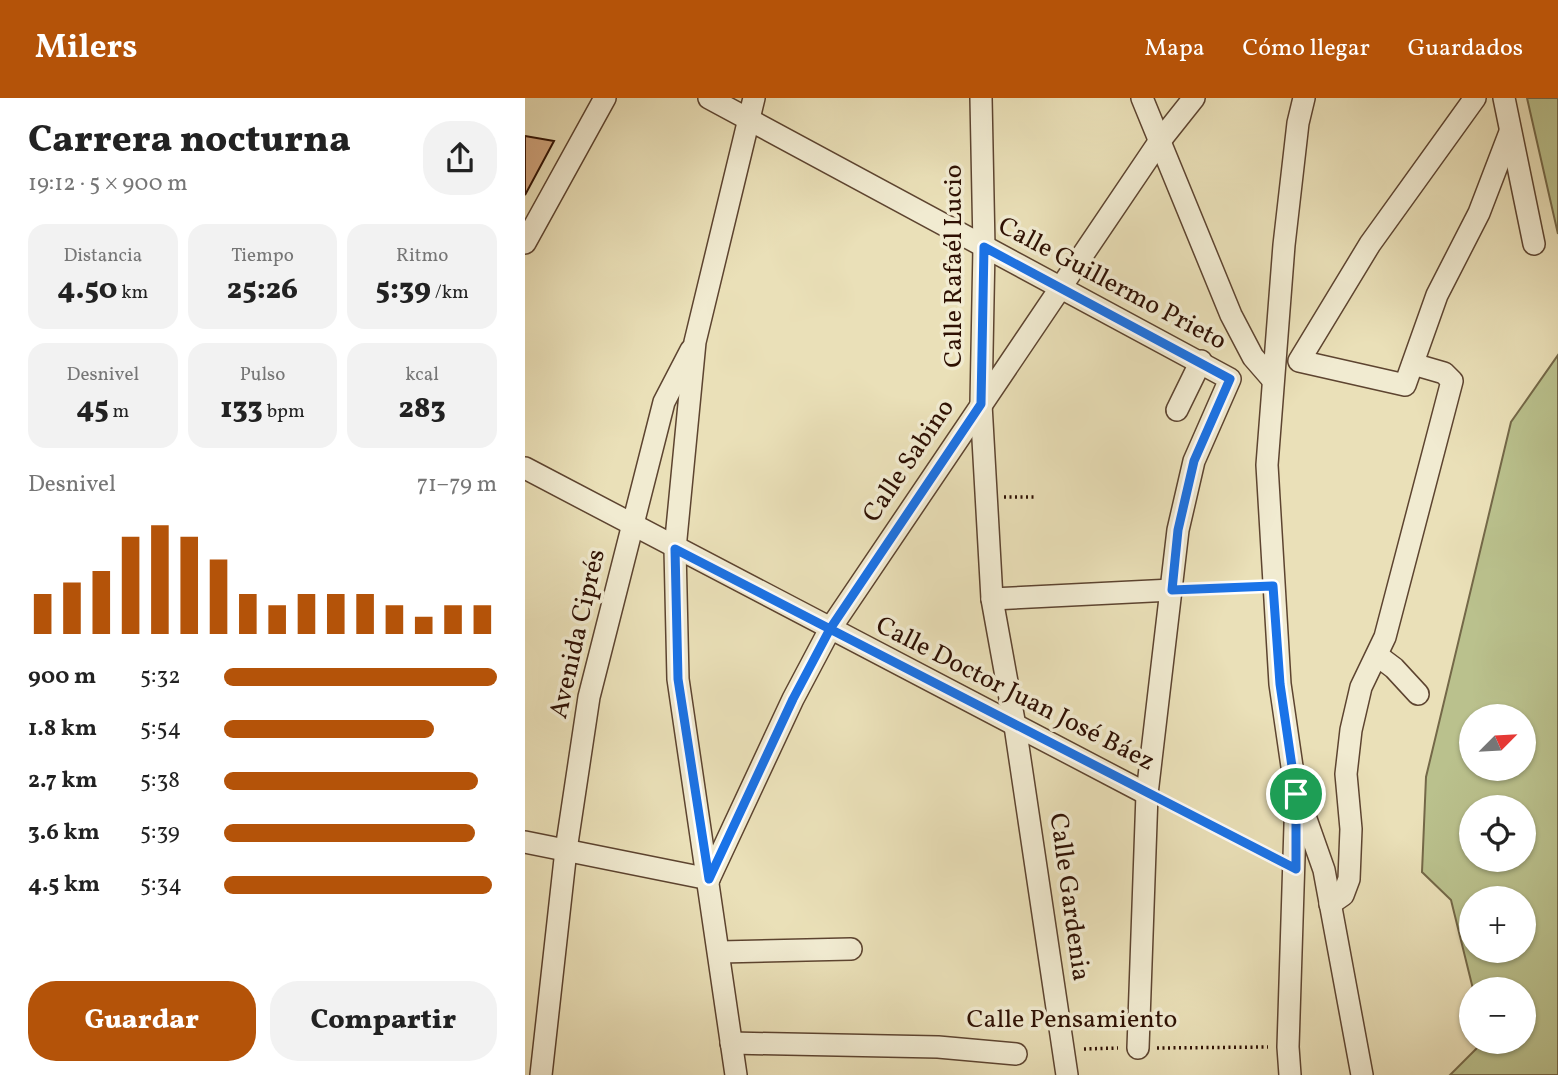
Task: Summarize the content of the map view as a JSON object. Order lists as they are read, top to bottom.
{
  "streets": {
    "street": [
      "Calle Rafaél Lucio",
      "Calle Guillermo Prieto",
      "Calle Sabino",
      "Avenida Ciprés",
      "Calle Doctor Juan José Báez",
      "Calle Gardenia",
      "Calle Pensamiento"
    ]
  },
  "crossings": [
    ["Calle Rafaél Lucio", "Calle Guillermo Prieto"],
    ["Calle Rafaél Lucio", "Calle Sabino"],
    ["Calle Rafaél Lucio", "Calle Doctor Juan José Báez"],
    ["Calle Rafaél Lucio", "Calle Gardenia"],
    ["Calle Guillermo Prieto", "Calle Sabino"],
    ["Calle Sabino", "Calle Doctor Juan José Báez"],
    ["Avenida Ciprés", "Calle Doctor Juan José Báez"],
    ["Calle Doctor Juan José Báez", "Calle Gardenia"],
    ["Calle Gardenia", "Calle Pensamiento"]
  ],
  "north": "top right",
  "page": {
    "header": "Milers",
    "nav": ["Mapa", "Cómo llegar", "Guardados"],
    "heading": ["Carrera nocturna", "19:12 · 5 × 900 m"],
    "stats": [
      ["Distancia", "4.50 km"],
      ["Tiempo", "25:26"],
      ["Ritmo", "5:39 /km"],
      ["Desnivel", "45 m"],
      ["Pulso", "133 bpm"],
      ["kcal", "283"]
    ],
    "chart": ["Desnivel", "71–79 m"],
    "list": [
      {
        "name": "900 m",
        "note": "5:32"
      },
      {
        "name": "1.8 km",
        "note": "5:54"
      },
      {
        "name": "2.7 km",
        "note": "5:38"
      },
      {
        "name": "3.6 km",
        "note": "5:39"
      },
      {
        "name": "4.5 km",
        "note": "5:34"
      }
    ],
    "map_buttons": ["+", "−"],
    "buttons": ["Guardar", "Compartir"]
  }
}
